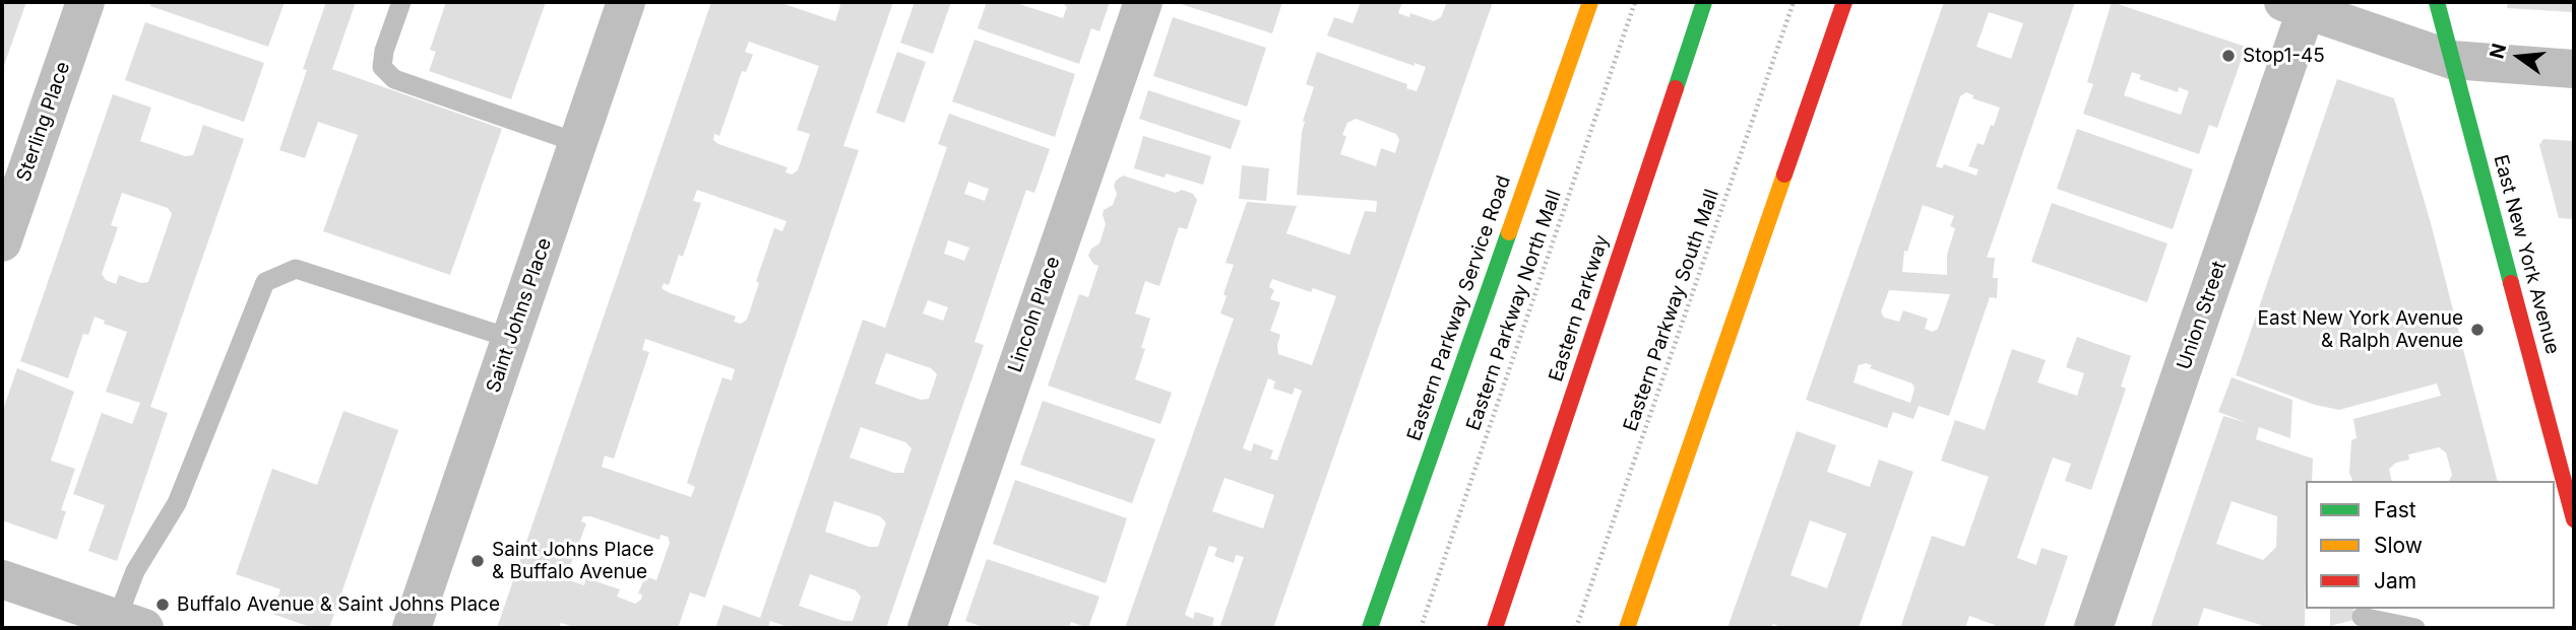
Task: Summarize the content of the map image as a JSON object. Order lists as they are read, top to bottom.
{
  "streets": {
    "street": [
      "Sterling Place",
      "East New York Avenue",
      "Eastern Parkway Service Road",
      "Eastern Parkway",
      "Lincoln Place",
      "Saint Johns Place",
      "Union Street"
    ],
    "path": ["Eastern Parkway North Mall", "Eastern Parkway South Mall"]
  },
  "places": [
    "Stop1-45",
    "East New York Avenue & Ralph Avenue",
    "Saint Johns Place & Buffalo Avenue",
    "Buffalo Avenue & Saint Johns Place"
  ],
  "legend": ["Fast", "Slow", "Jam"],
  "north": "left"
}
